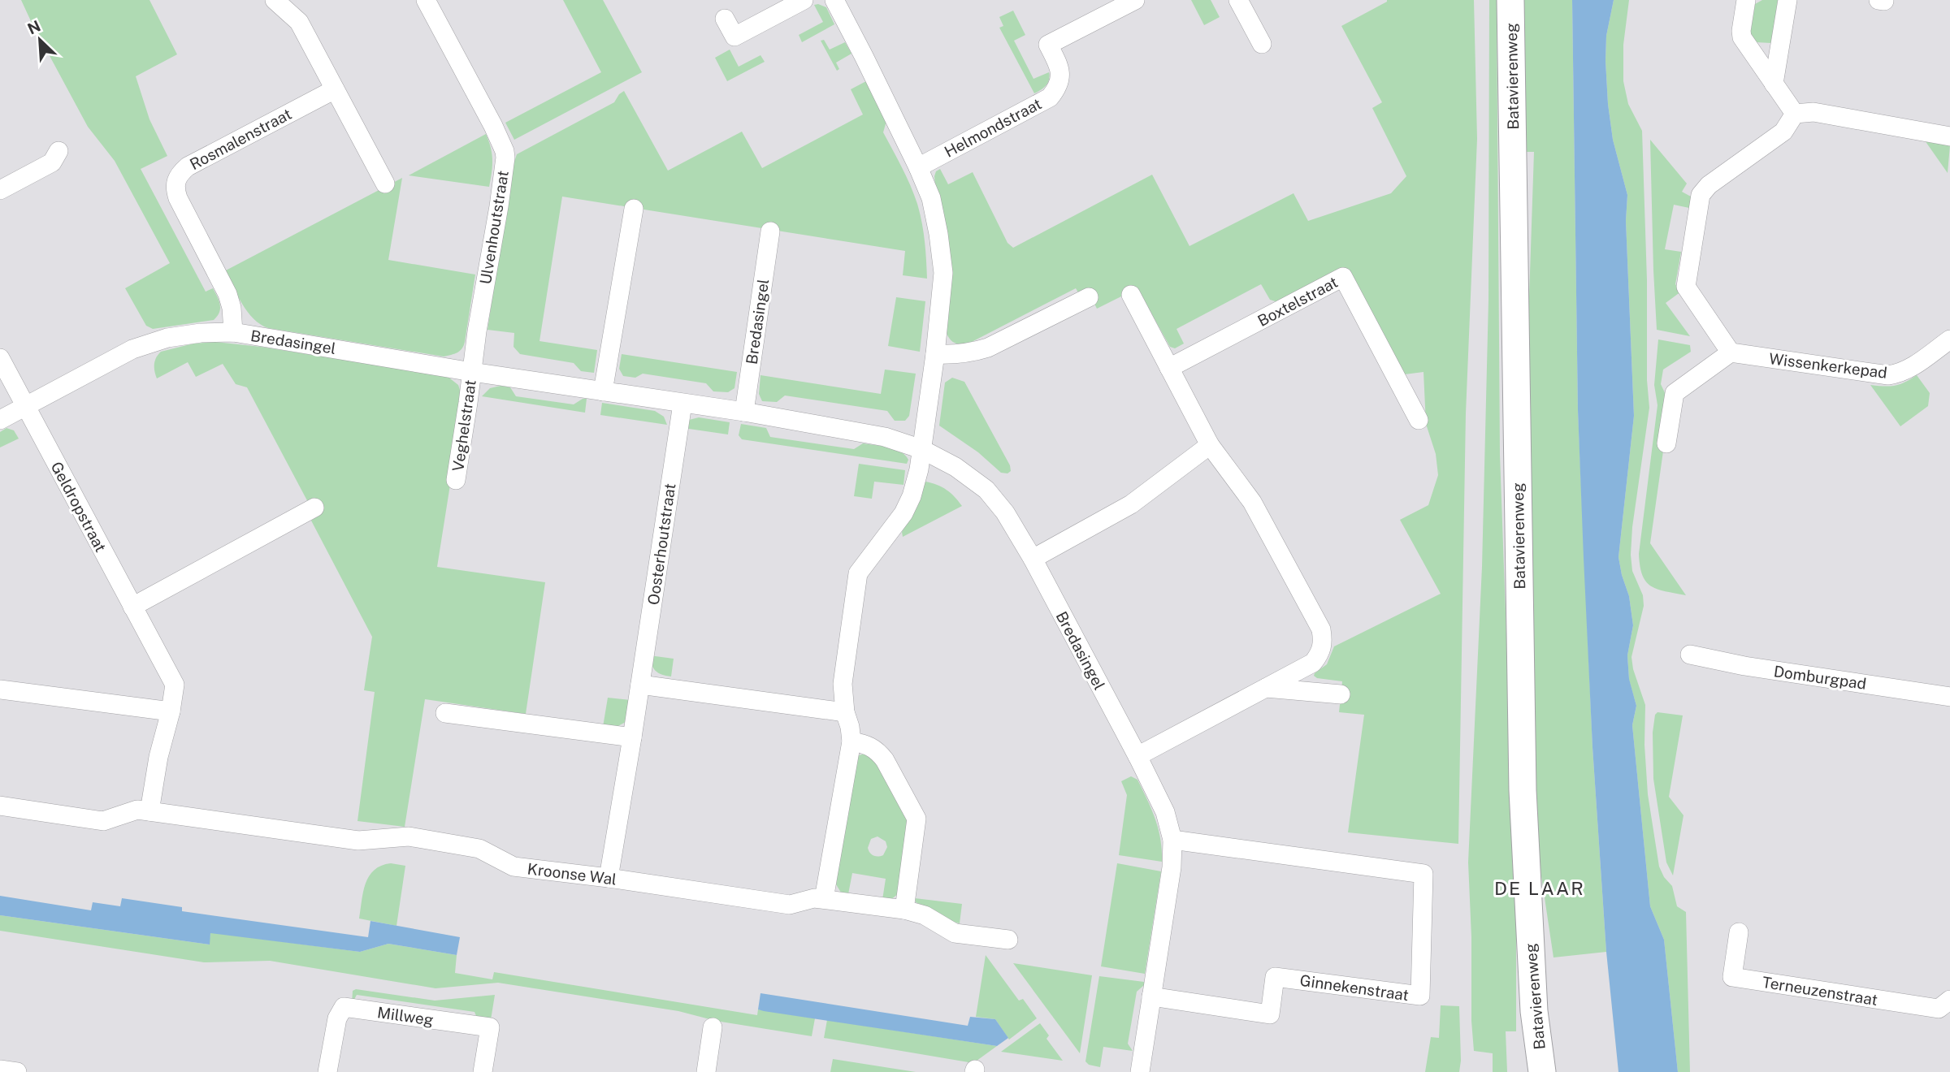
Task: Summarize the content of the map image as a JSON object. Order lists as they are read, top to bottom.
{
  "streets": {
    "main road": ["Batavierenweg"],
    "street": [
      "Helmondstraat",
      "Rosmalenstraat",
      "Ulvenhoutstraat",
      "Boxtelstraat",
      "Bredasingel",
      "Wissenkerkepad",
      "Veghelstraat",
      "Geldropstraat",
      "Oosterhoutstraat",
      "Domburgpad",
      "Kroonse Wal",
      "Ginnekenstraat",
      "Terneuzenstraat",
      "Millweg"
    ]
  },
  "crossings": [
    ["Rosmalenstraat", "Bredasingel"],
    ["Ulvenhoutstraat", "Bredasingel"],
    ["Ulvenhoutstraat", "Veghelstraat"],
    ["Bredasingel", "Veghelstraat"],
    ["Bredasingel", "Geldropstraat"],
    ["Bredasingel", "Oosterhoutstraat"],
    ["Bredasingel", "Ginnekenstraat"],
    ["Geldropstraat", "Kroonse Wal"],
    ["Oosterhoutstraat", "Kroonse Wal"]
  ],
  "districts": ["DE LAAR"],
  "north": "top left"
}
